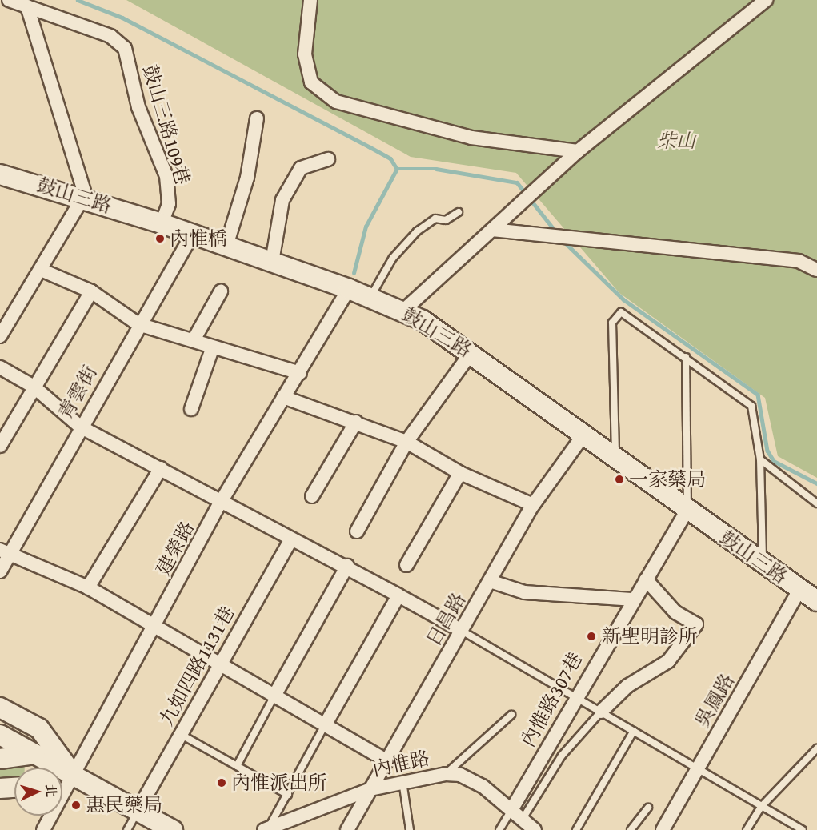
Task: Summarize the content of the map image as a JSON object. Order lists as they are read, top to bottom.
{
  "streets": {
    "street": [
      "鼓山三路109巷",
      "鼓山三路",
      "青雲街",
      "建榮路",
      "日昌路",
      "九如四路1131巷",
      "內惟路307巷",
      "吳鳳路",
      "內惟路"
    ]
  },
  "crossings": [
    ["鼓山三路109巷", "鼓山三路"],
    ["鼓山三路", "青雲街"],
    ["鼓山三路", "建榮路"],
    ["鼓山三路", "日昌路"],
    ["鼓山三路", "內惟路307巷"],
    ["鼓山三路", "吳鳳路"],
    ["日昌路", "內惟路"],
    ["內惟路307巷", "內惟路"]
  ],
  "parks": ["柴山"],
  "places": [
    "內惟橋",
    "一家藥局",
    "新聖明診所",
    "內惟派出所",
    "惠民藥局"
  ],
  "north": "right"
}
